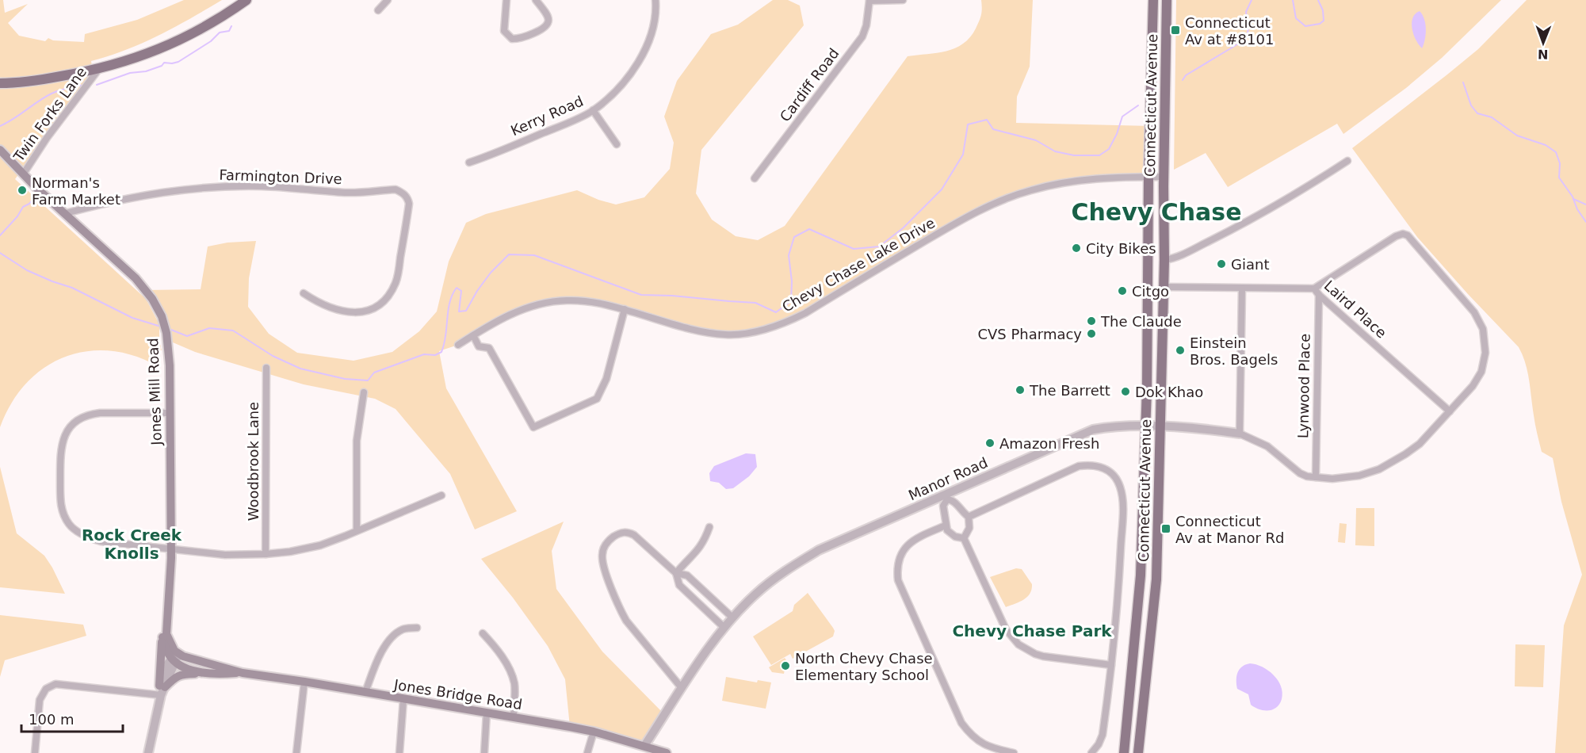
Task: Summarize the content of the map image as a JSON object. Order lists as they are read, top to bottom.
{
  "streets": {
    "main road": ["Connecticut Avenue", "Jones Mill Road", "Jones Bridge Road"],
    "street": [
      "Cardiff Road",
      "Twin Forks Lane",
      "Kerry Road",
      "Farmington Drive",
      "Chevy Chase Lake Drive",
      "Laird Place",
      "Lynwood Place",
      "Woodbrook Lane",
      "Manor Road"
    ]
  },
  "crossings": [
    ["Connecticut Avenue", "Chevy Chase Lake Drive"],
    ["Connecticut Avenue", "Laird Place"],
    ["Connecticut Avenue", "Manor Road"],
    ["Twin Forks Lane", "Jones Mill Road"],
    ["Farmington Drive", "Jones Mill Road"],
    ["Laird Place", "Lynwood Place"],
    ["Laird Place", "Manor Road"],
    ["Lynwood Place", "Manor Road"],
    ["Jones Mill Road", "Jones Bridge Road"],
    ["Manor Road", "Jones Bridge Road"]
  ],
  "districts": ["Chevy Chase", "Rock Creek Knolls", "Chevy Chase Park"],
  "places": {
    "transit": ["Connecticut Av at #8101", "Connecticut Av at Manor Rd"],
    "other": [
      "Norman's Farm Market",
      "City Bikes",
      "Giant",
      "Citgo",
      "The Claude",
      "CVS Pharmacy",
      "Einstein Bros. Bagels",
      "The Barrett",
      "Dok Khao",
      "Amazon Fresh",
      "North Chevy Chase Elementary School"
    ]
  },
  "scale_bar": "100 m",
  "north": "bottom"
}
